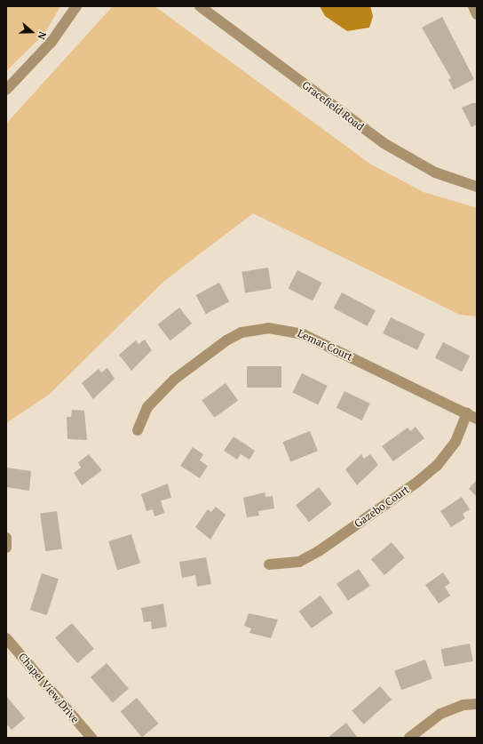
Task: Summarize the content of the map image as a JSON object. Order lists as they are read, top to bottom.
{
  "streets": {
    "street": [
      "Gracefield Road",
      "Lemar Court",
      "Gazebo Court",
      "Chapel View Drive"
    ]
  },
  "crossings": [
    ["Lemar Court", "Gazebo Court"]
  ],
  "north": "right"
}
